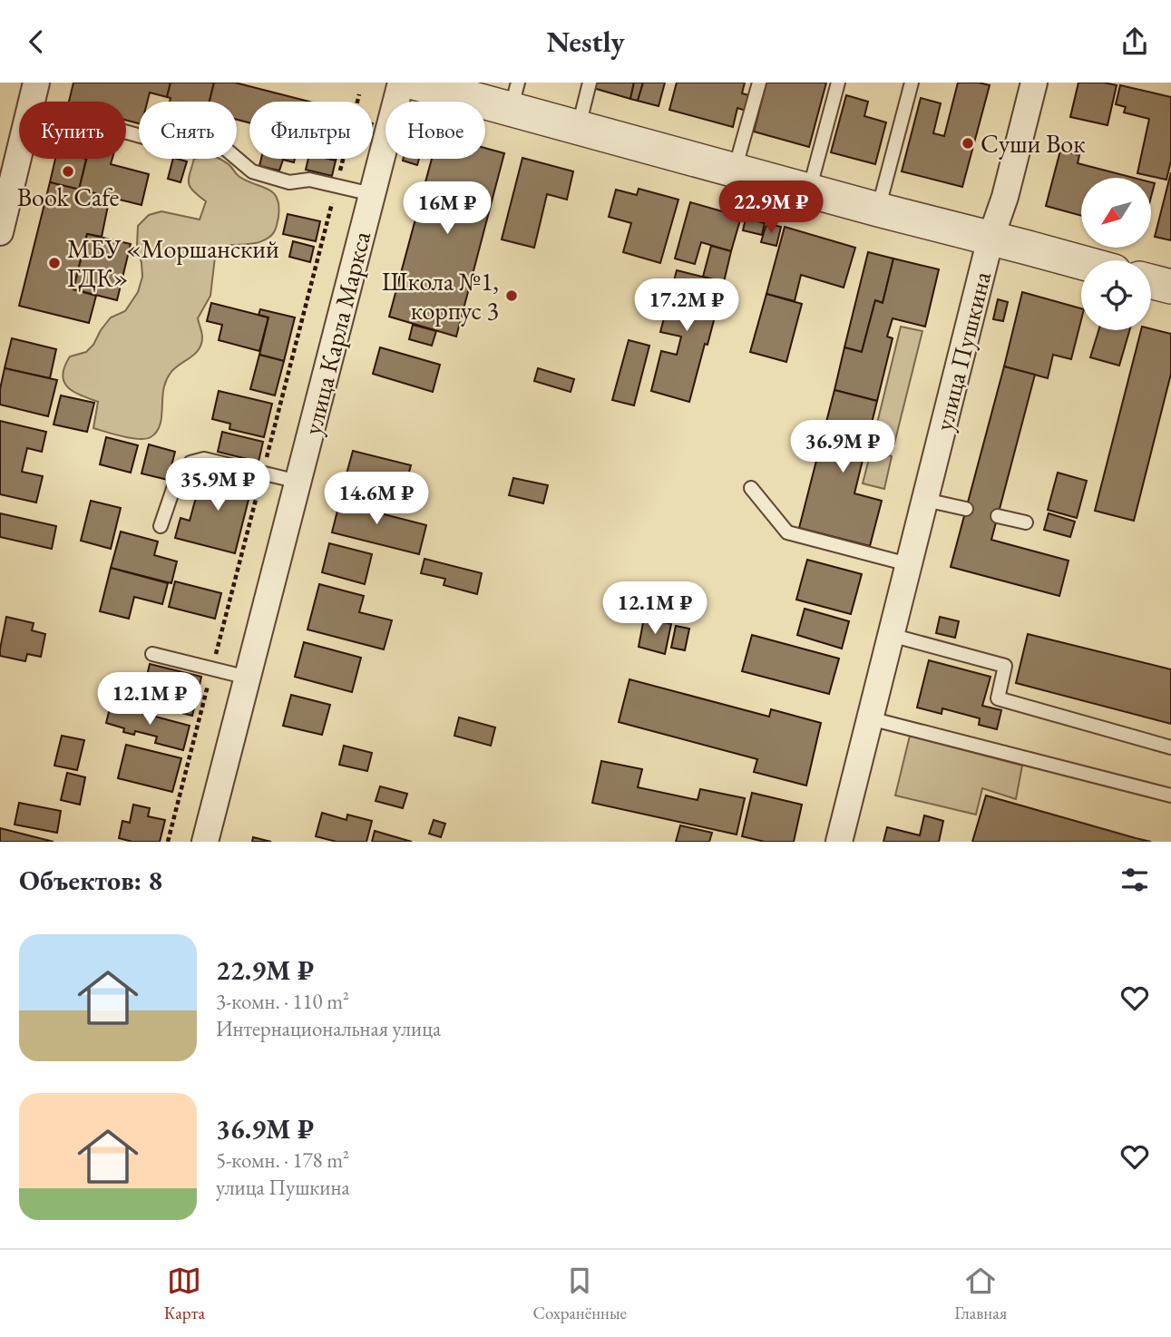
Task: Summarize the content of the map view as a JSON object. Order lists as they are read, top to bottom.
{
  "streets": {
    "street": ["улица Карла Маркса", "улица Пушкина"]
  },
  "places": [
    "Суши Вок",
    "Book Cafe",
    "МБУ «Моршанский ГДК»",
    "Школа №1, корпус 3"
  ],
  "north": "bottom left",
  "page": {
    "header": "Nestly",
    "chip": [
      "Купить",
      "Снять",
      "Фильтры",
      "Новое"
    ],
    "price": [
      "22.9M ₽",
      "16M ₽",
      "17.2M ₽",
      "36.9M ₽",
      "35.9M ₽",
      "14.6M ₽",
      "12.1M ₽",
      "12.1M ₽"
    ],
    "heading": "Объектов: 8",
    "list": [
      {
        "name": "22.9M ₽",
        "note": "3-комн. · 110 m² · Интернациональная улица"
      },
      {
        "name": "36.9M ₽",
        "note": "5-комн. · 178 m² · улица Пушкина"
      }
    ],
    "tabs": ["Карта", "Сохранённые", "Главная"]
  }
}
